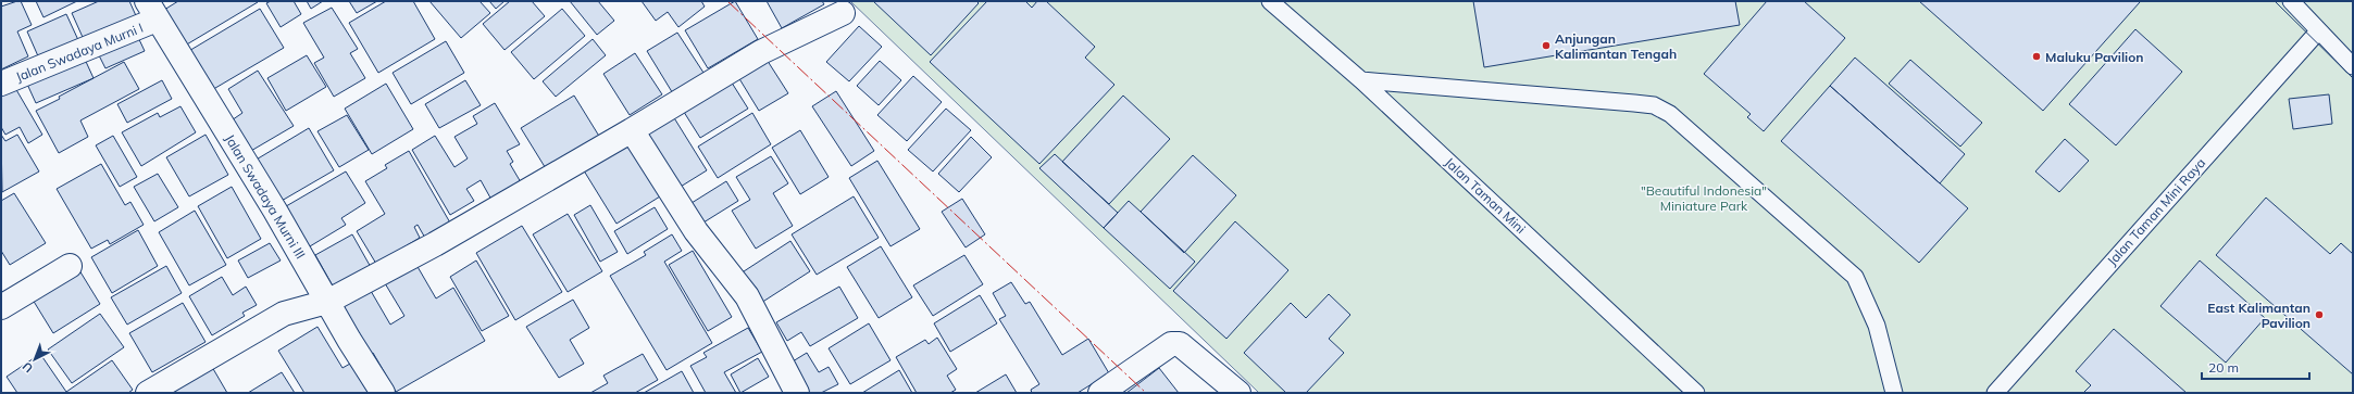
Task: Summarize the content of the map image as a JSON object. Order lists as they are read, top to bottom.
{
  "streets": {
    "street": ["Jalan Swadaya Murni I", "Jalan Swadaya Murni III"],
    "lane": ["Jalan Taman Mini", "Jalan Taman Mini Raya"]
  },
  "crossings": [
    ["Jalan Swadaya Murni I", "Jalan Swadaya Murni III"]
  ],
  "parks": ["\"Beautiful Indonesia\" Miniature Park"],
  "places": ["Anjungan Kalimantan Tengah", "Maluku Pavilion", "East Kalimantan Pavilion"],
  "scale_bar": "20 m",
  "north": "bottom left"
}
